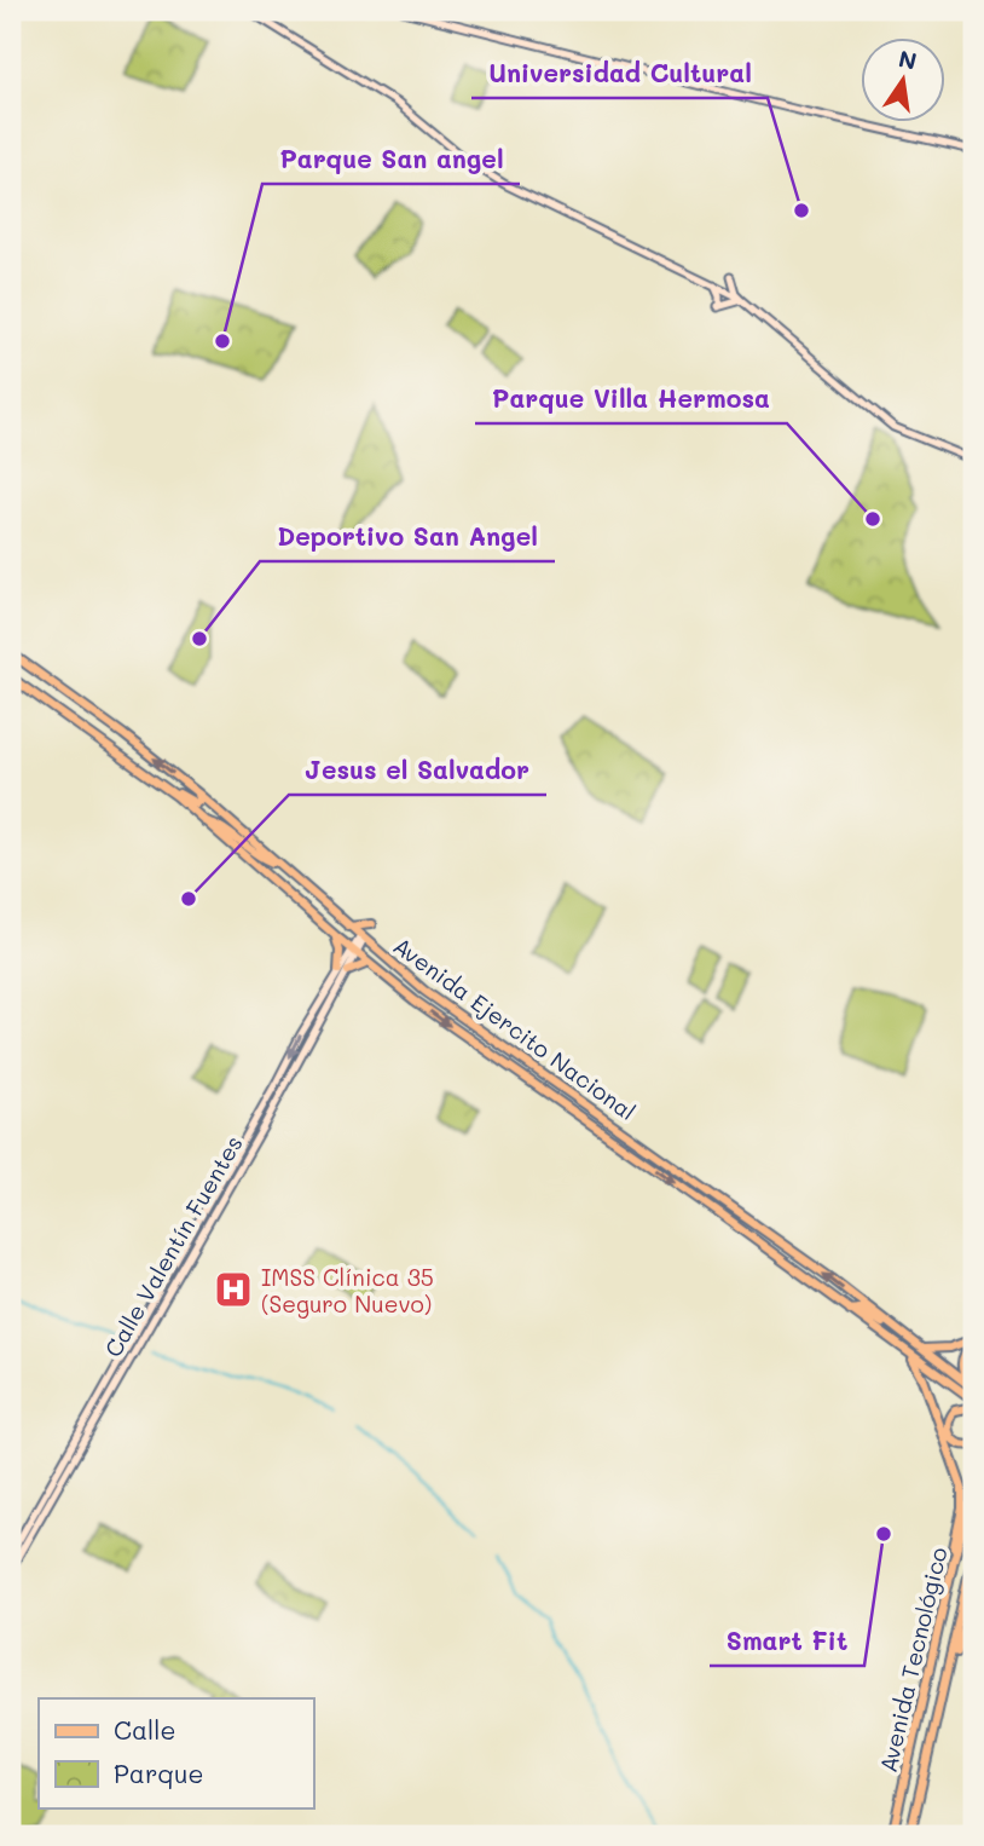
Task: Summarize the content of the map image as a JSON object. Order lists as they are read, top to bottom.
{
  "streets": {
    "main road": ["Avenida Ejercito Nacional", "Calle Valentín Fuentes", "Avenida Tecnológico"]
  },
  "crossings": [
    ["Avenida Ejercito Nacional", "Calle Valentín Fuentes"]
  ],
  "places": {
    "other": [
      "Universidad Cultural",
      "Parque San angel",
      "Parque Villa Hermosa",
      "Deportivo San Angel",
      "Jesus el Salvador",
      "Smart Fit"
    ],
    "hospital": ["IMSS Clínica 35 (Seguro Nuevo)"]
  },
  "legend": ["Calle", "Parque"],
  "north": "top"
}
